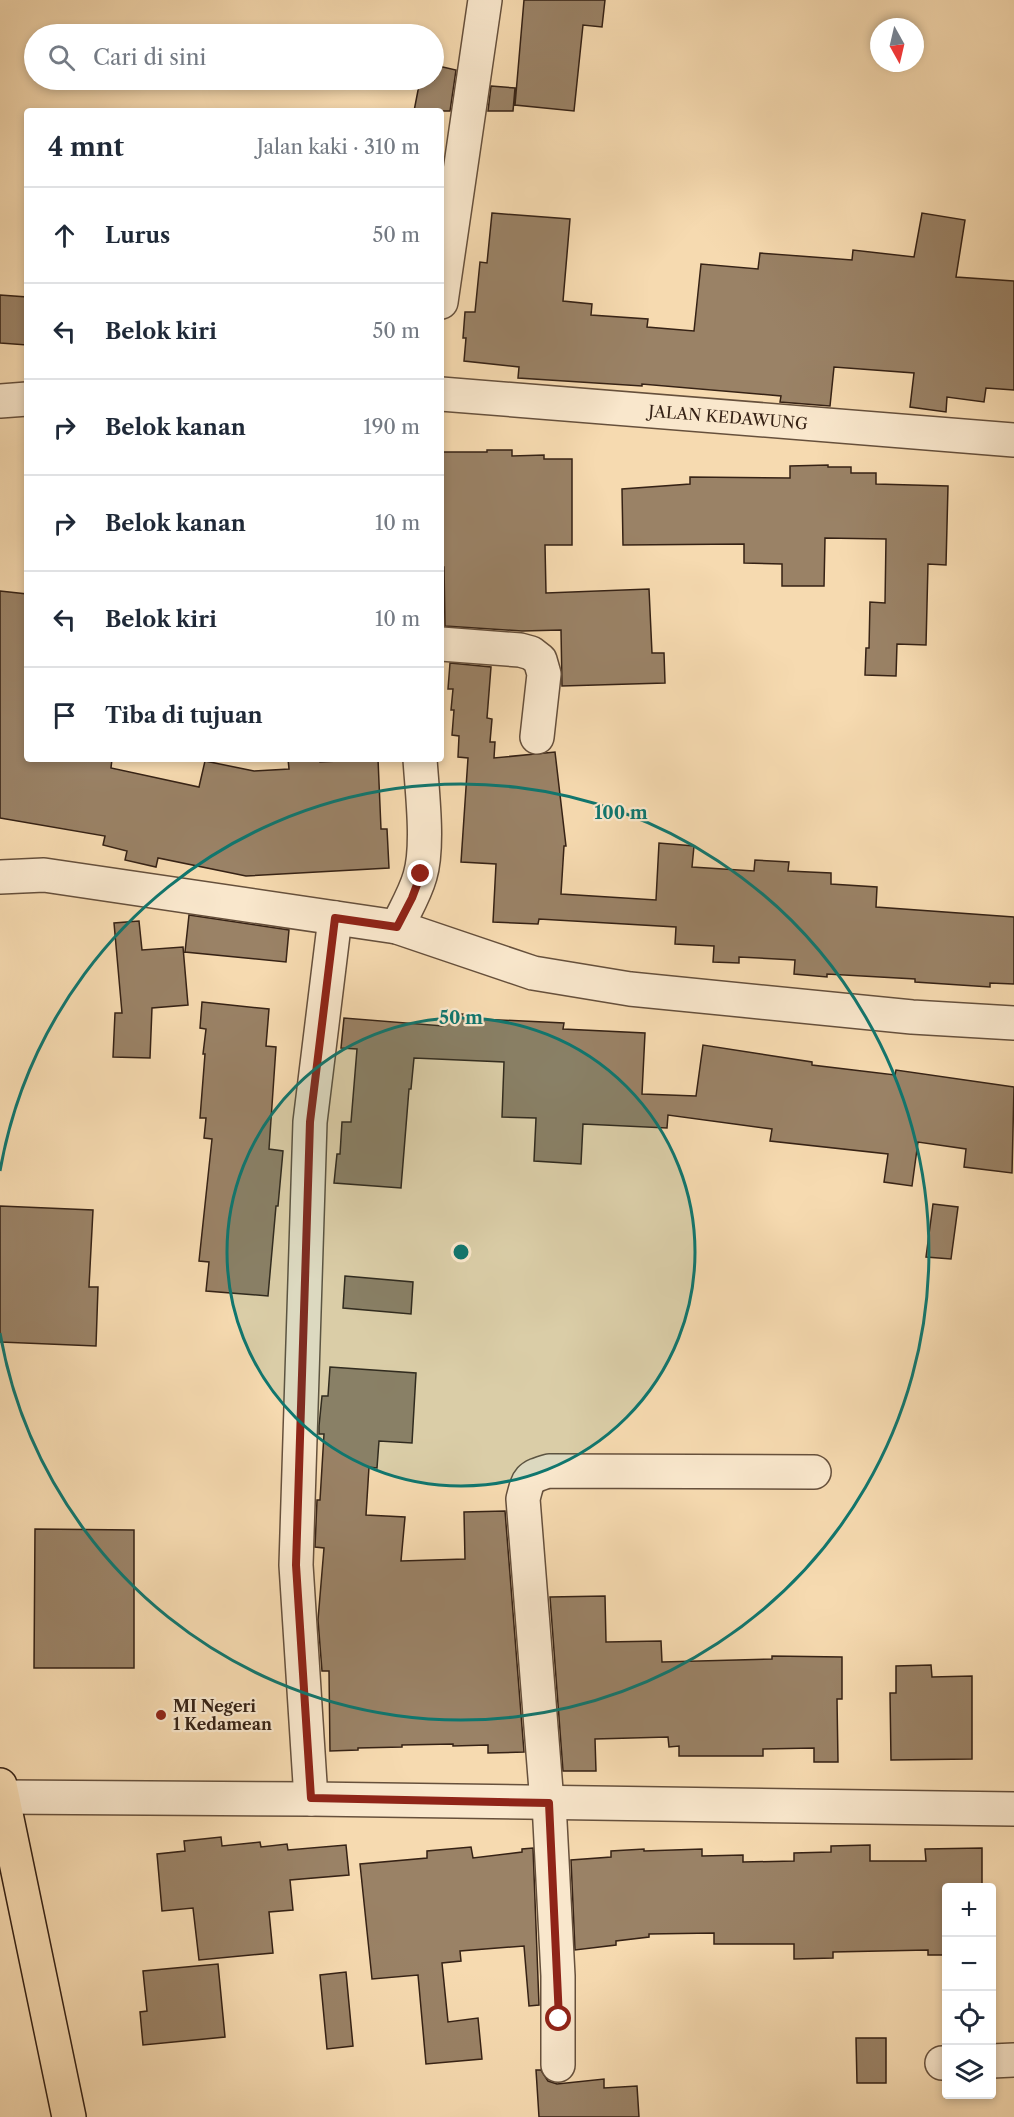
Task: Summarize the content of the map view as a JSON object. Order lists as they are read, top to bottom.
{
  "streets": {
    "street": ["JALAN KEDAWUNG"]
  },
  "places": ["MI Negeri 1 Kedamean"],
  "north": "bottom",
  "page": {
    "search": "Cari di sini",
    "heading": ["4 mnt", "Jalan kaki · 310 m"],
    "list": [
      ["Lurus", "50 m"],
      ["Belok kiri", "50 m"],
      ["Belok kanan", "190 m"],
      ["Belok kanan", "10 m"],
      ["Belok kiri", "10 m"],
      "Tiba di tujuan"
    ],
    "map_buttons": ["+", "−"]
  },
  "rings": ["100 m", "50 m"]
}
